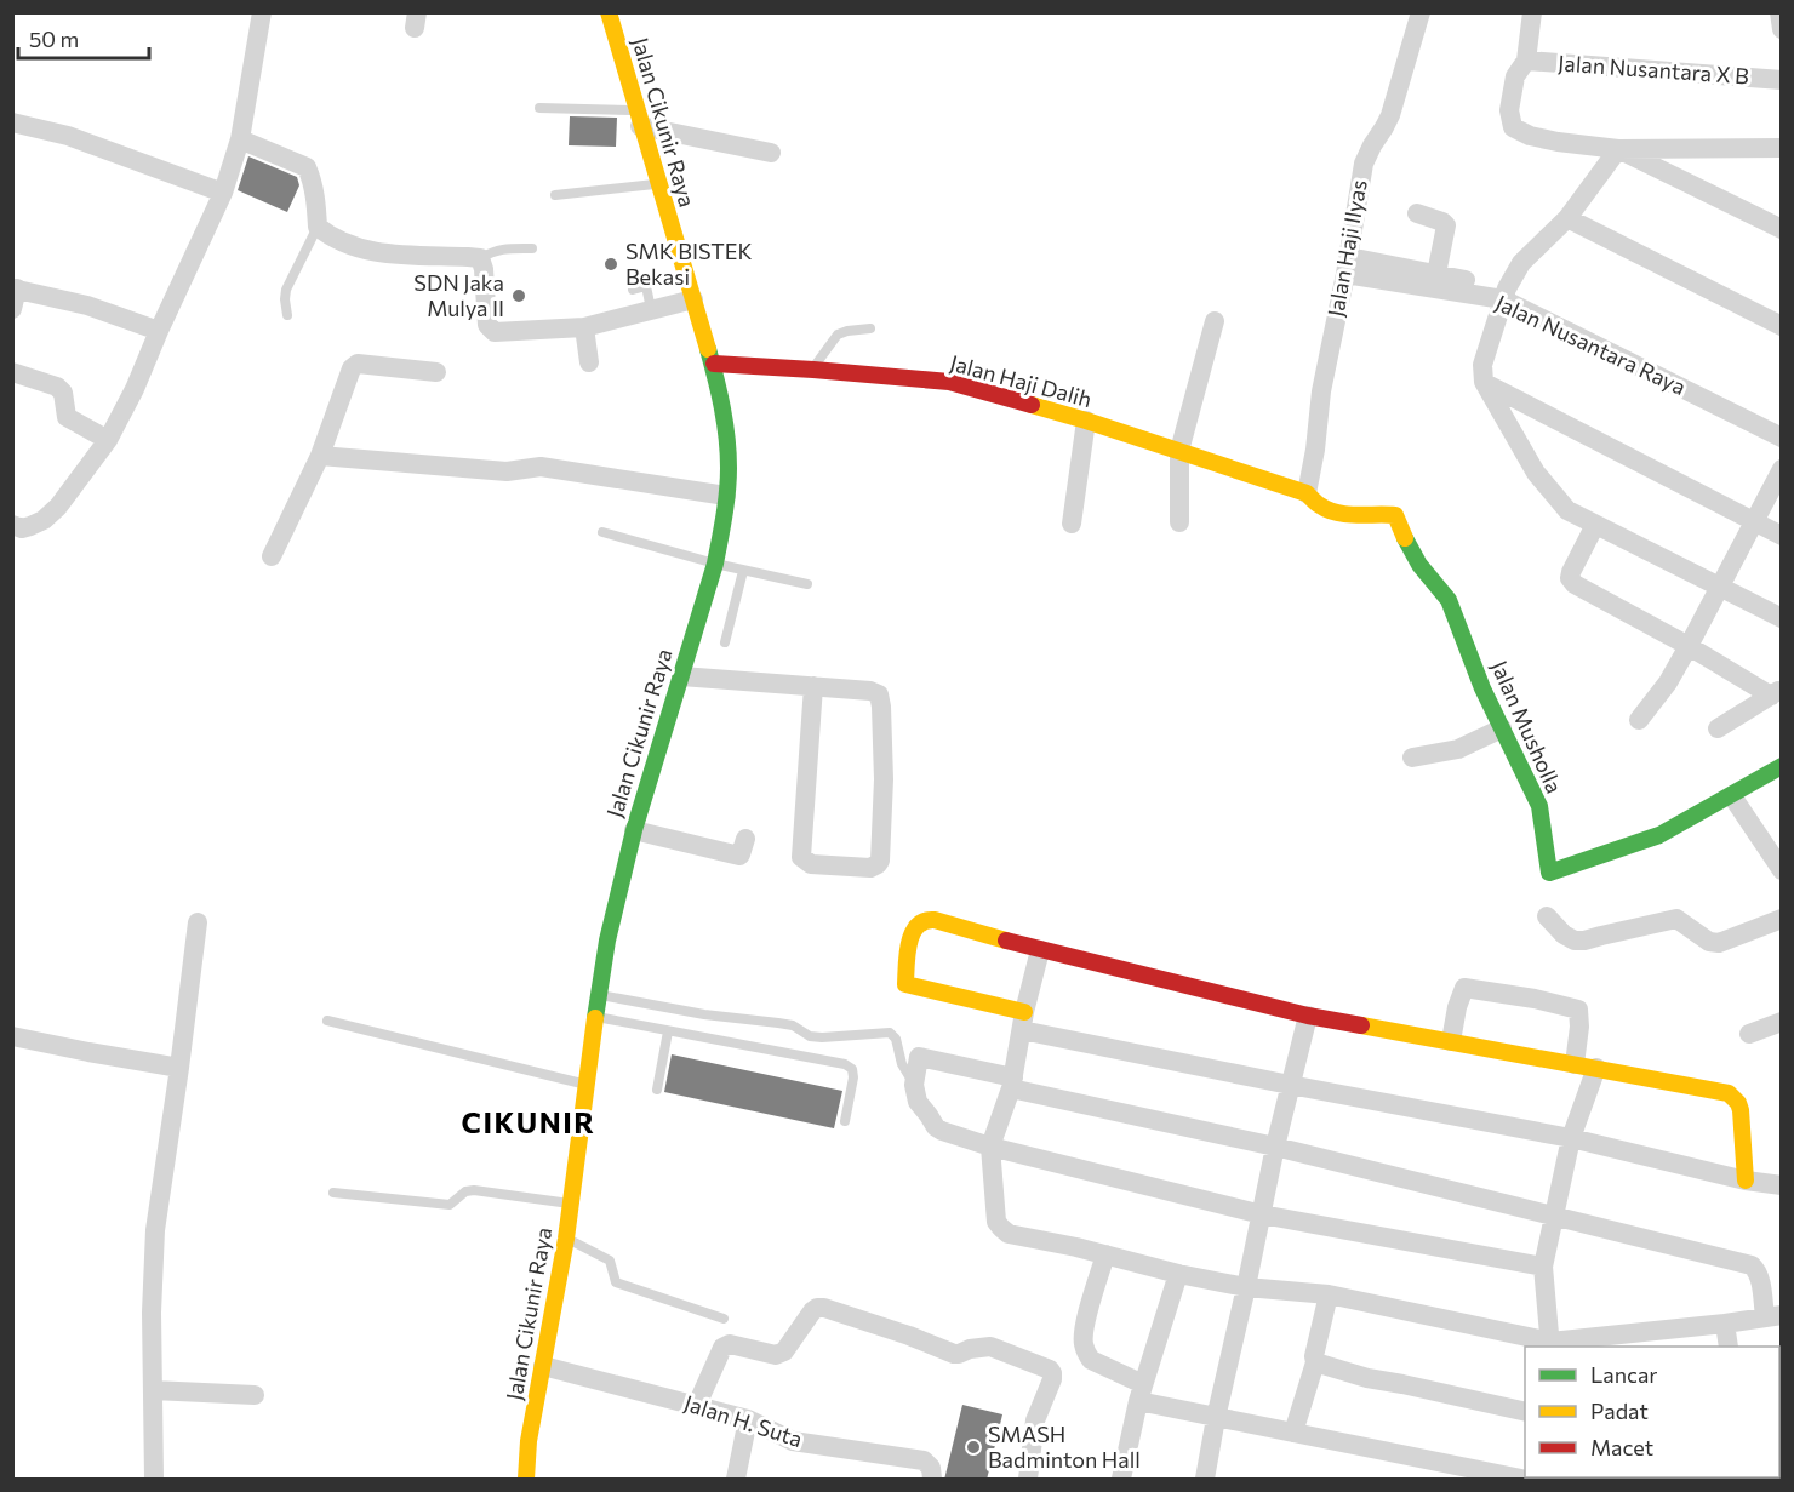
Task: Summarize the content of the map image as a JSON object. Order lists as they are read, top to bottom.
{
  "streets": {
    "street": [
      "Jalan Nusantara X B",
      "Jalan Cikunir Raya",
      "Jalan Haji Ilyas",
      "Jalan Nusantara Raya",
      "Jalan Haji Dalih",
      "Jalan Musholla",
      "Jalan H. Suta"
    ]
  },
  "crossings": [
    ["Jalan Cikunir Raya", "Jalan Haji Dalih"],
    ["Jalan Cikunir Raya", "Jalan H. Suta"],
    ["Jalan Haji Ilyas", "Jalan Nusantara Raya"],
    ["Jalan Haji Ilyas", "Jalan Haji Dalih"],
    ["Jalan Haji Ilyas", "Jalan Musholla"],
    ["Jalan Haji Dalih", "Jalan Musholla"]
  ],
  "districts": ["CIKUNIR"],
  "places": ["SMK BISTEK Bekasi", "SDN Jaka Mulya II", "SMASH Badminton Hall"],
  "legend": ["Lancar", "Padat", "Macet"],
  "scale_bar": "50 m"
}
